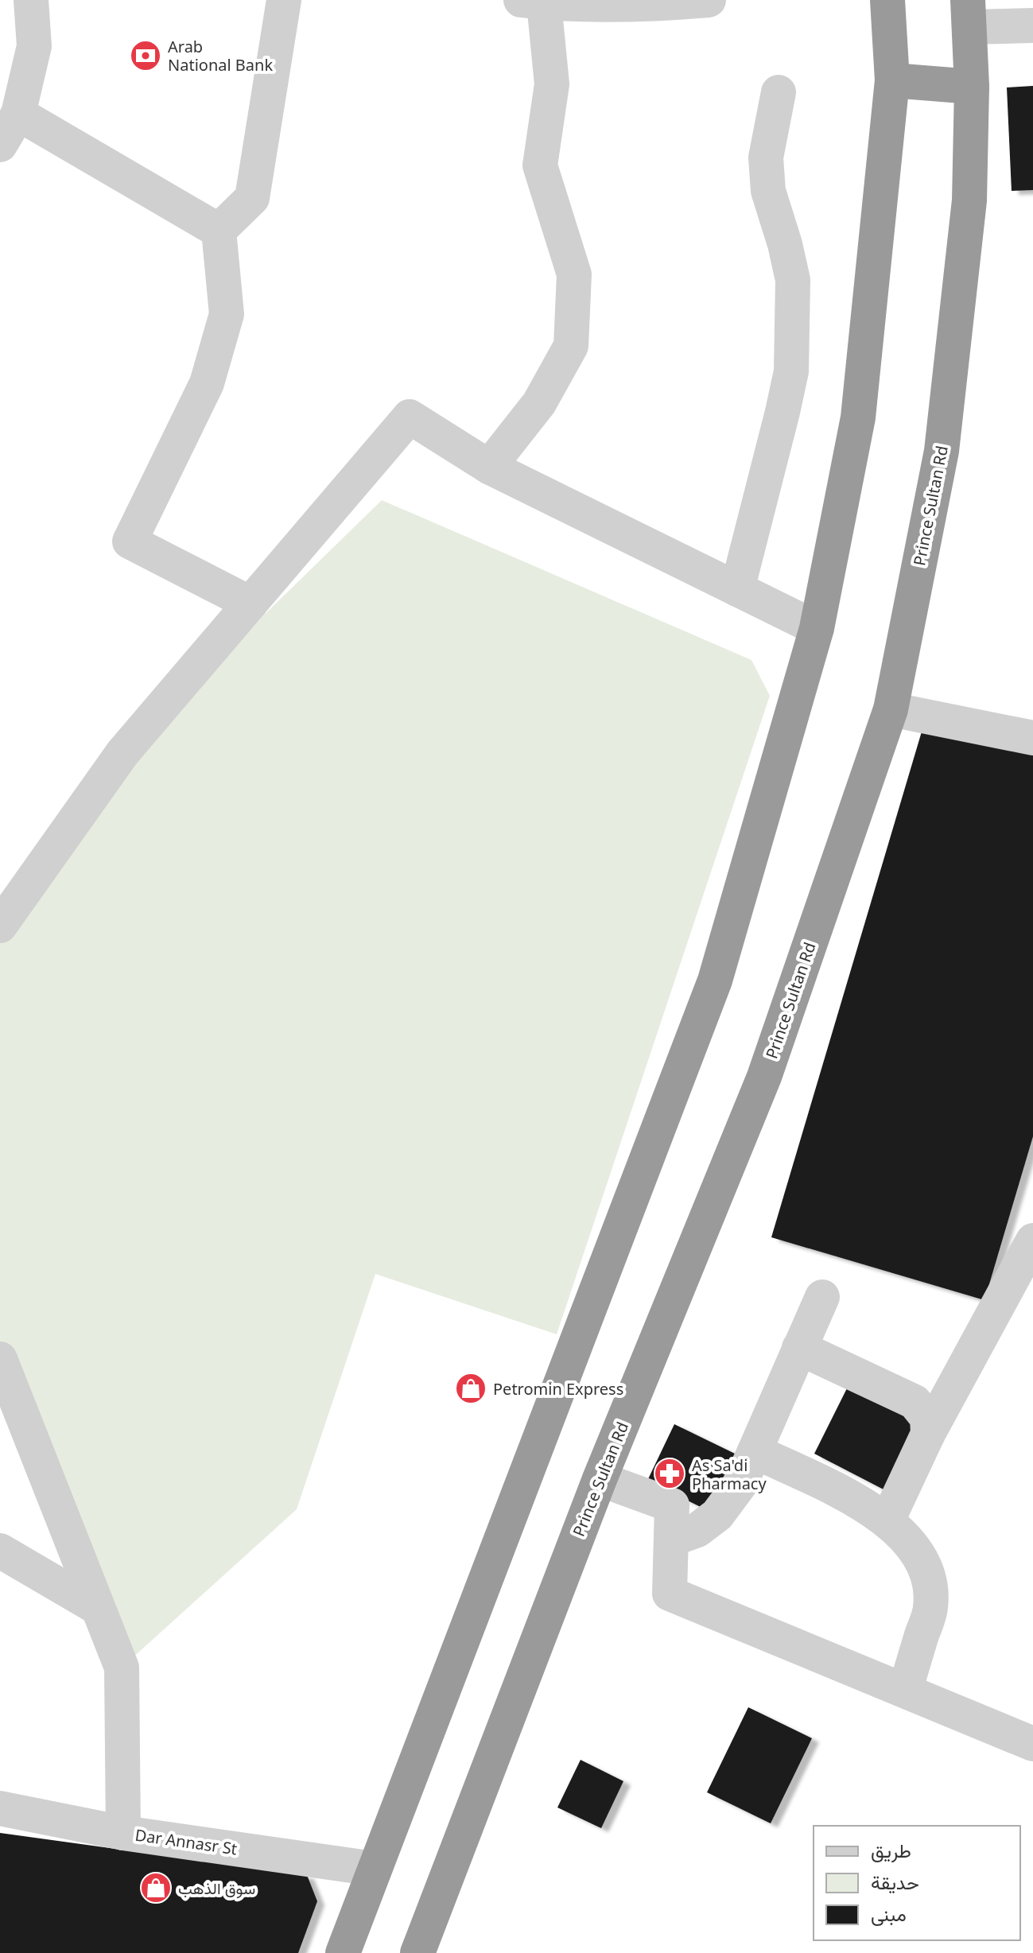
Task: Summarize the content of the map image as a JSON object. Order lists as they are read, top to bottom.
{
  "streets": {
    "highway": ["Prince Sultan Rd"],
    "street": ["Dar Annasr St"]
  },
  "places": {
    "bank": ["Arab National Bank"],
    "shop": ["Petromin Express", "سوق الذهب"],
    "pharmacy": ["As Sa'di Pharmacy"]
  },
  "legend": ["طريق", "حديقة", "مبنى"]
}
